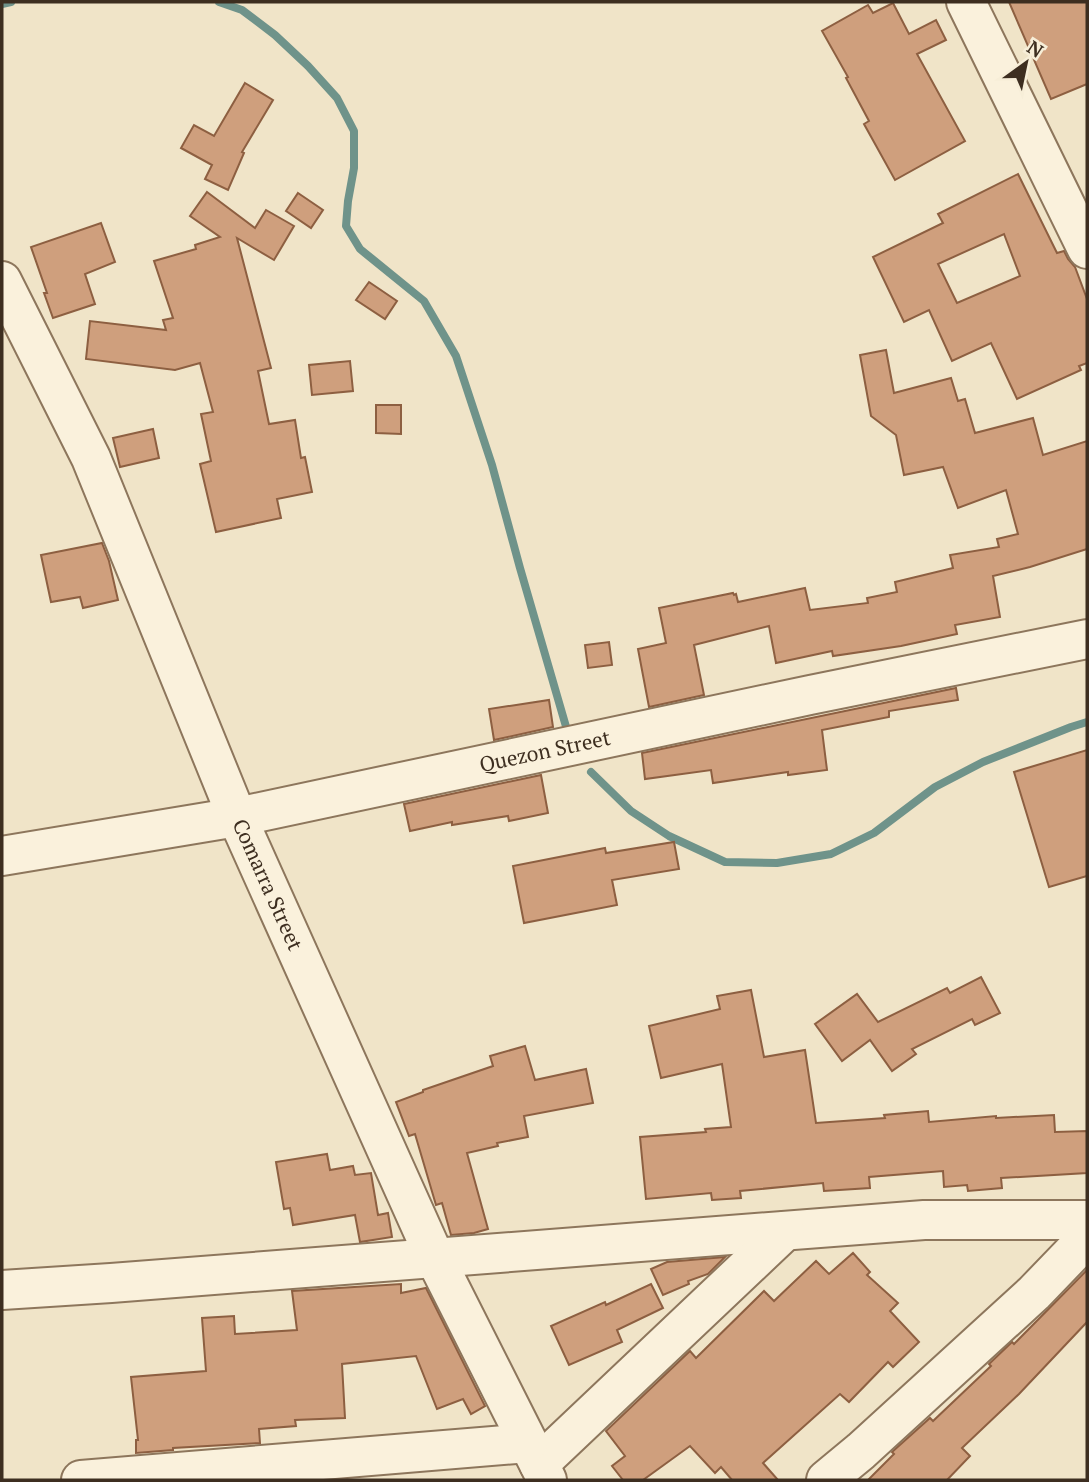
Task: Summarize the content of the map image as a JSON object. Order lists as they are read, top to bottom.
{
  "streets": {
    "street": ["Quezon Street", "Comarra Street"]
  },
  "crossings": [
    ["Quezon Street", "Comarra Street"]
  ],
  "north": "top right"
}
